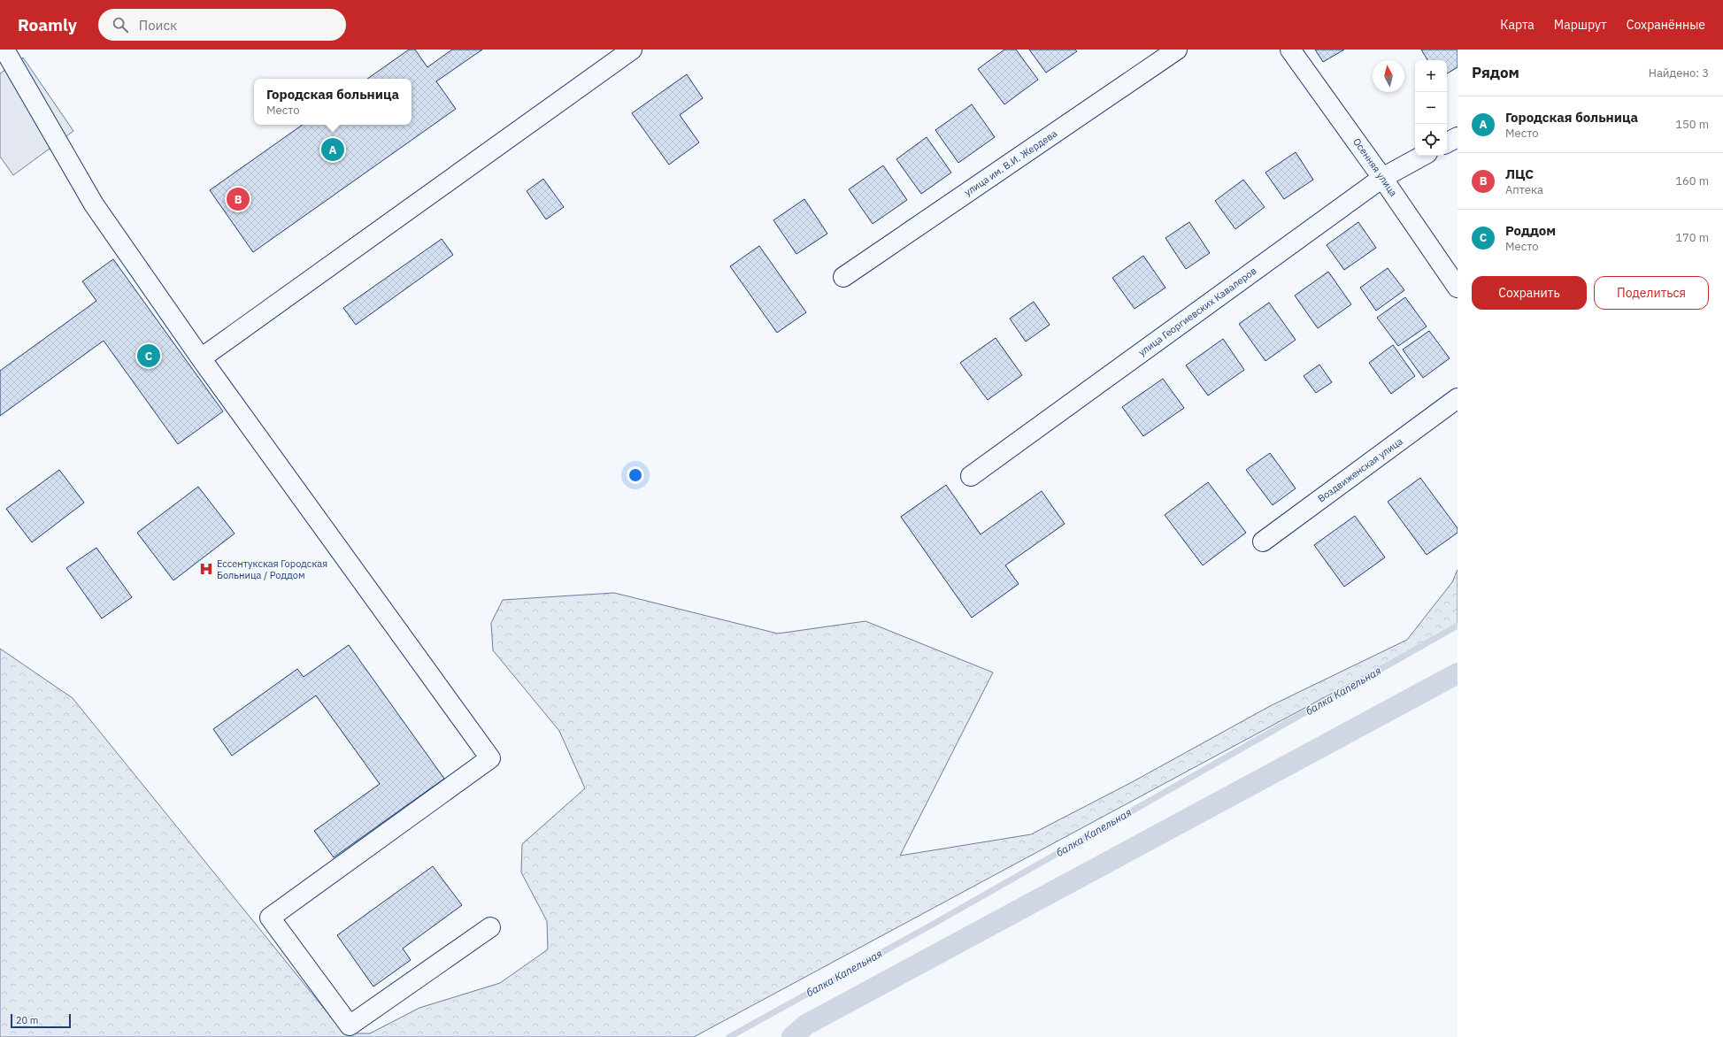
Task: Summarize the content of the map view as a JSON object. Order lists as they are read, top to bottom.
{
  "streets": {
    "street": [
      "улица им. В.И. Жердева",
      "Осенняя улица",
      "улица Георгиевских Кавалеров",
      "Воздвиженская улица"
    ]
  },
  "crossings": [
    ["Осенняя улица", "улица Георгиевских Кавалеров"]
  ],
  "water": ["балка Капельная"],
  "places": {
    "hospital": ["Ессентукская Городская Больница / Роддом"]
  },
  "scale_bar": "20 m",
  "north": "top",
  "page": {
    "header": "Roamly",
    "search": "Поиск",
    "nav": ["Карта", "Маршрут", "Сохранённые"],
    "heading": ["Рядом", "Найдено: 3"],
    "map_buttons": ["+", "−"],
    "popup": ["Городская больница", "Место"],
    "list": [
      {
        "mark": "A",
        "name": "Городская больница",
        "note": "Место",
        "value": "150 m"
      },
      {
        "mark": "B",
        "name": "ЛЦС",
        "note": "Аптека",
        "value": "160 m"
      },
      {
        "mark": "C",
        "name": "Роддом",
        "note": "Место",
        "value": "170 m"
      }
    ],
    "pins": ["A", "B", "C"],
    "buttons": ["Сохранить", "Поделиться"],
    "scale": "20 m"
  }
}
